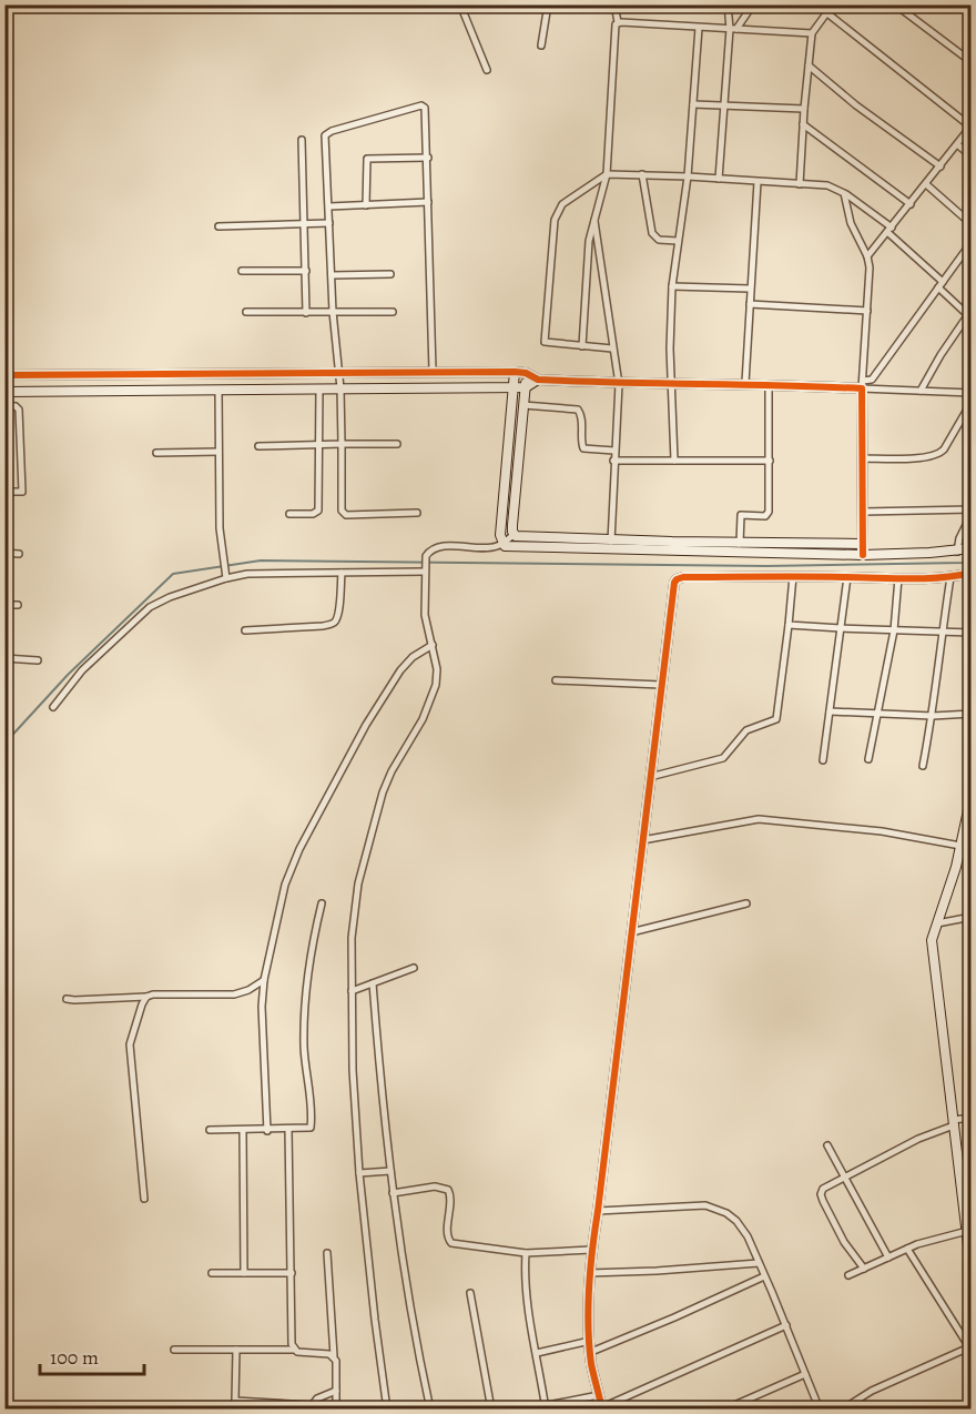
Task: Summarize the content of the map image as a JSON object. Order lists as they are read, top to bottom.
{
  "scale_bar": "100 m"
}
